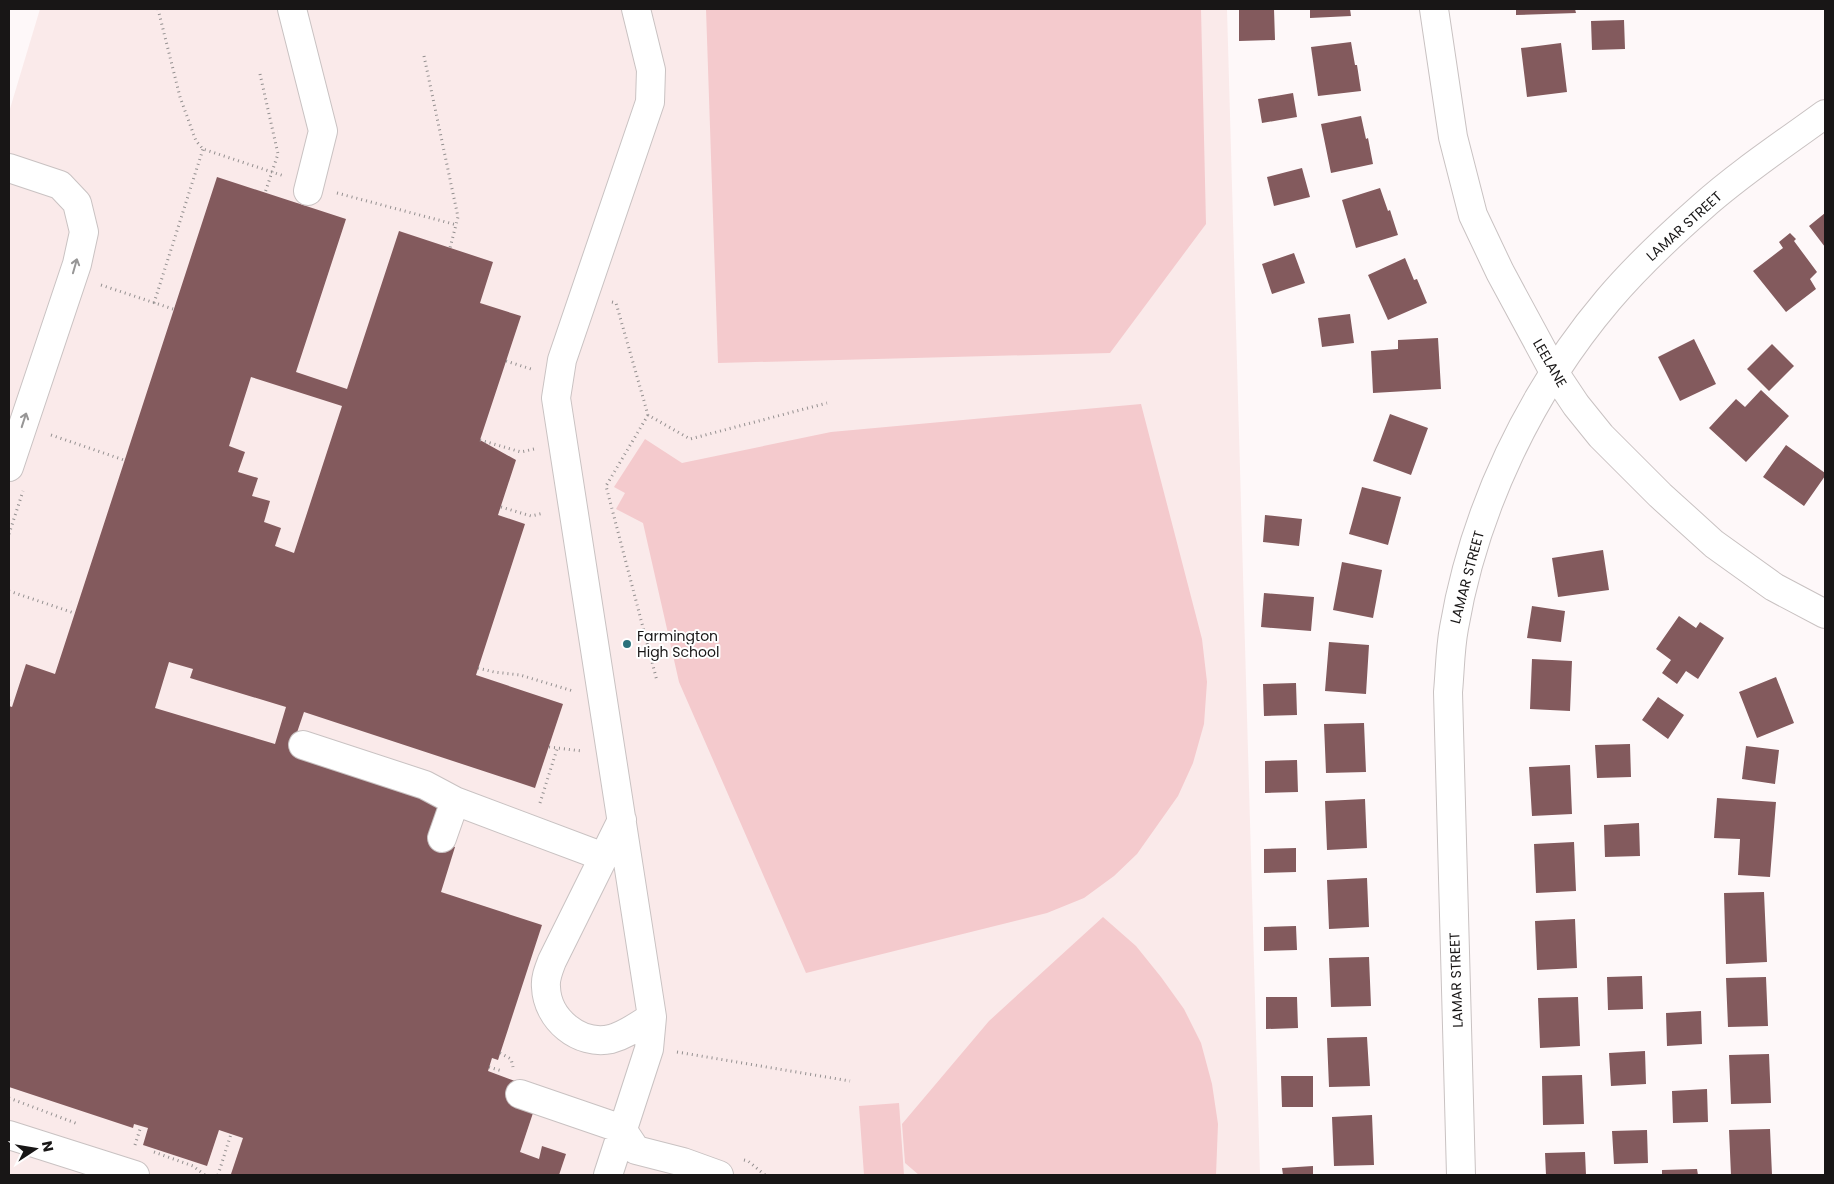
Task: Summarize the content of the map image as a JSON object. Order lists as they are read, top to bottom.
{
  "streets": {
    "street": ["LAMAR STREET", "LEELANE"]
  },
  "crossings": [
    ["LAMAR STREET", "LEELANE"]
  ],
  "places": ["Farmington High School"],
  "north": "right"
}
